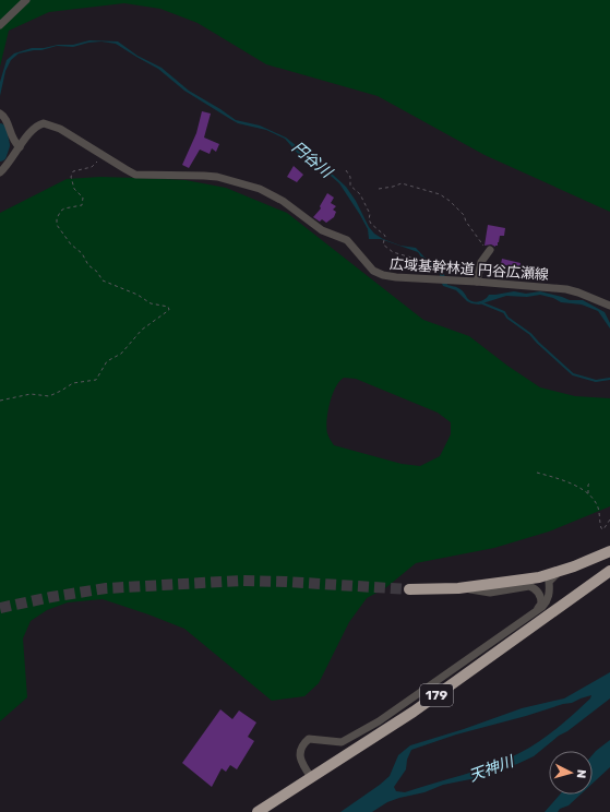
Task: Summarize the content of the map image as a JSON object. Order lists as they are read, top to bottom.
{
  "streets": {
    "highway": ["179"],
    "street": ["広域基幹林道 円谷広瀬線"]
  },
  "water": ["円谷川", "天神川"],
  "north": "right"
}
